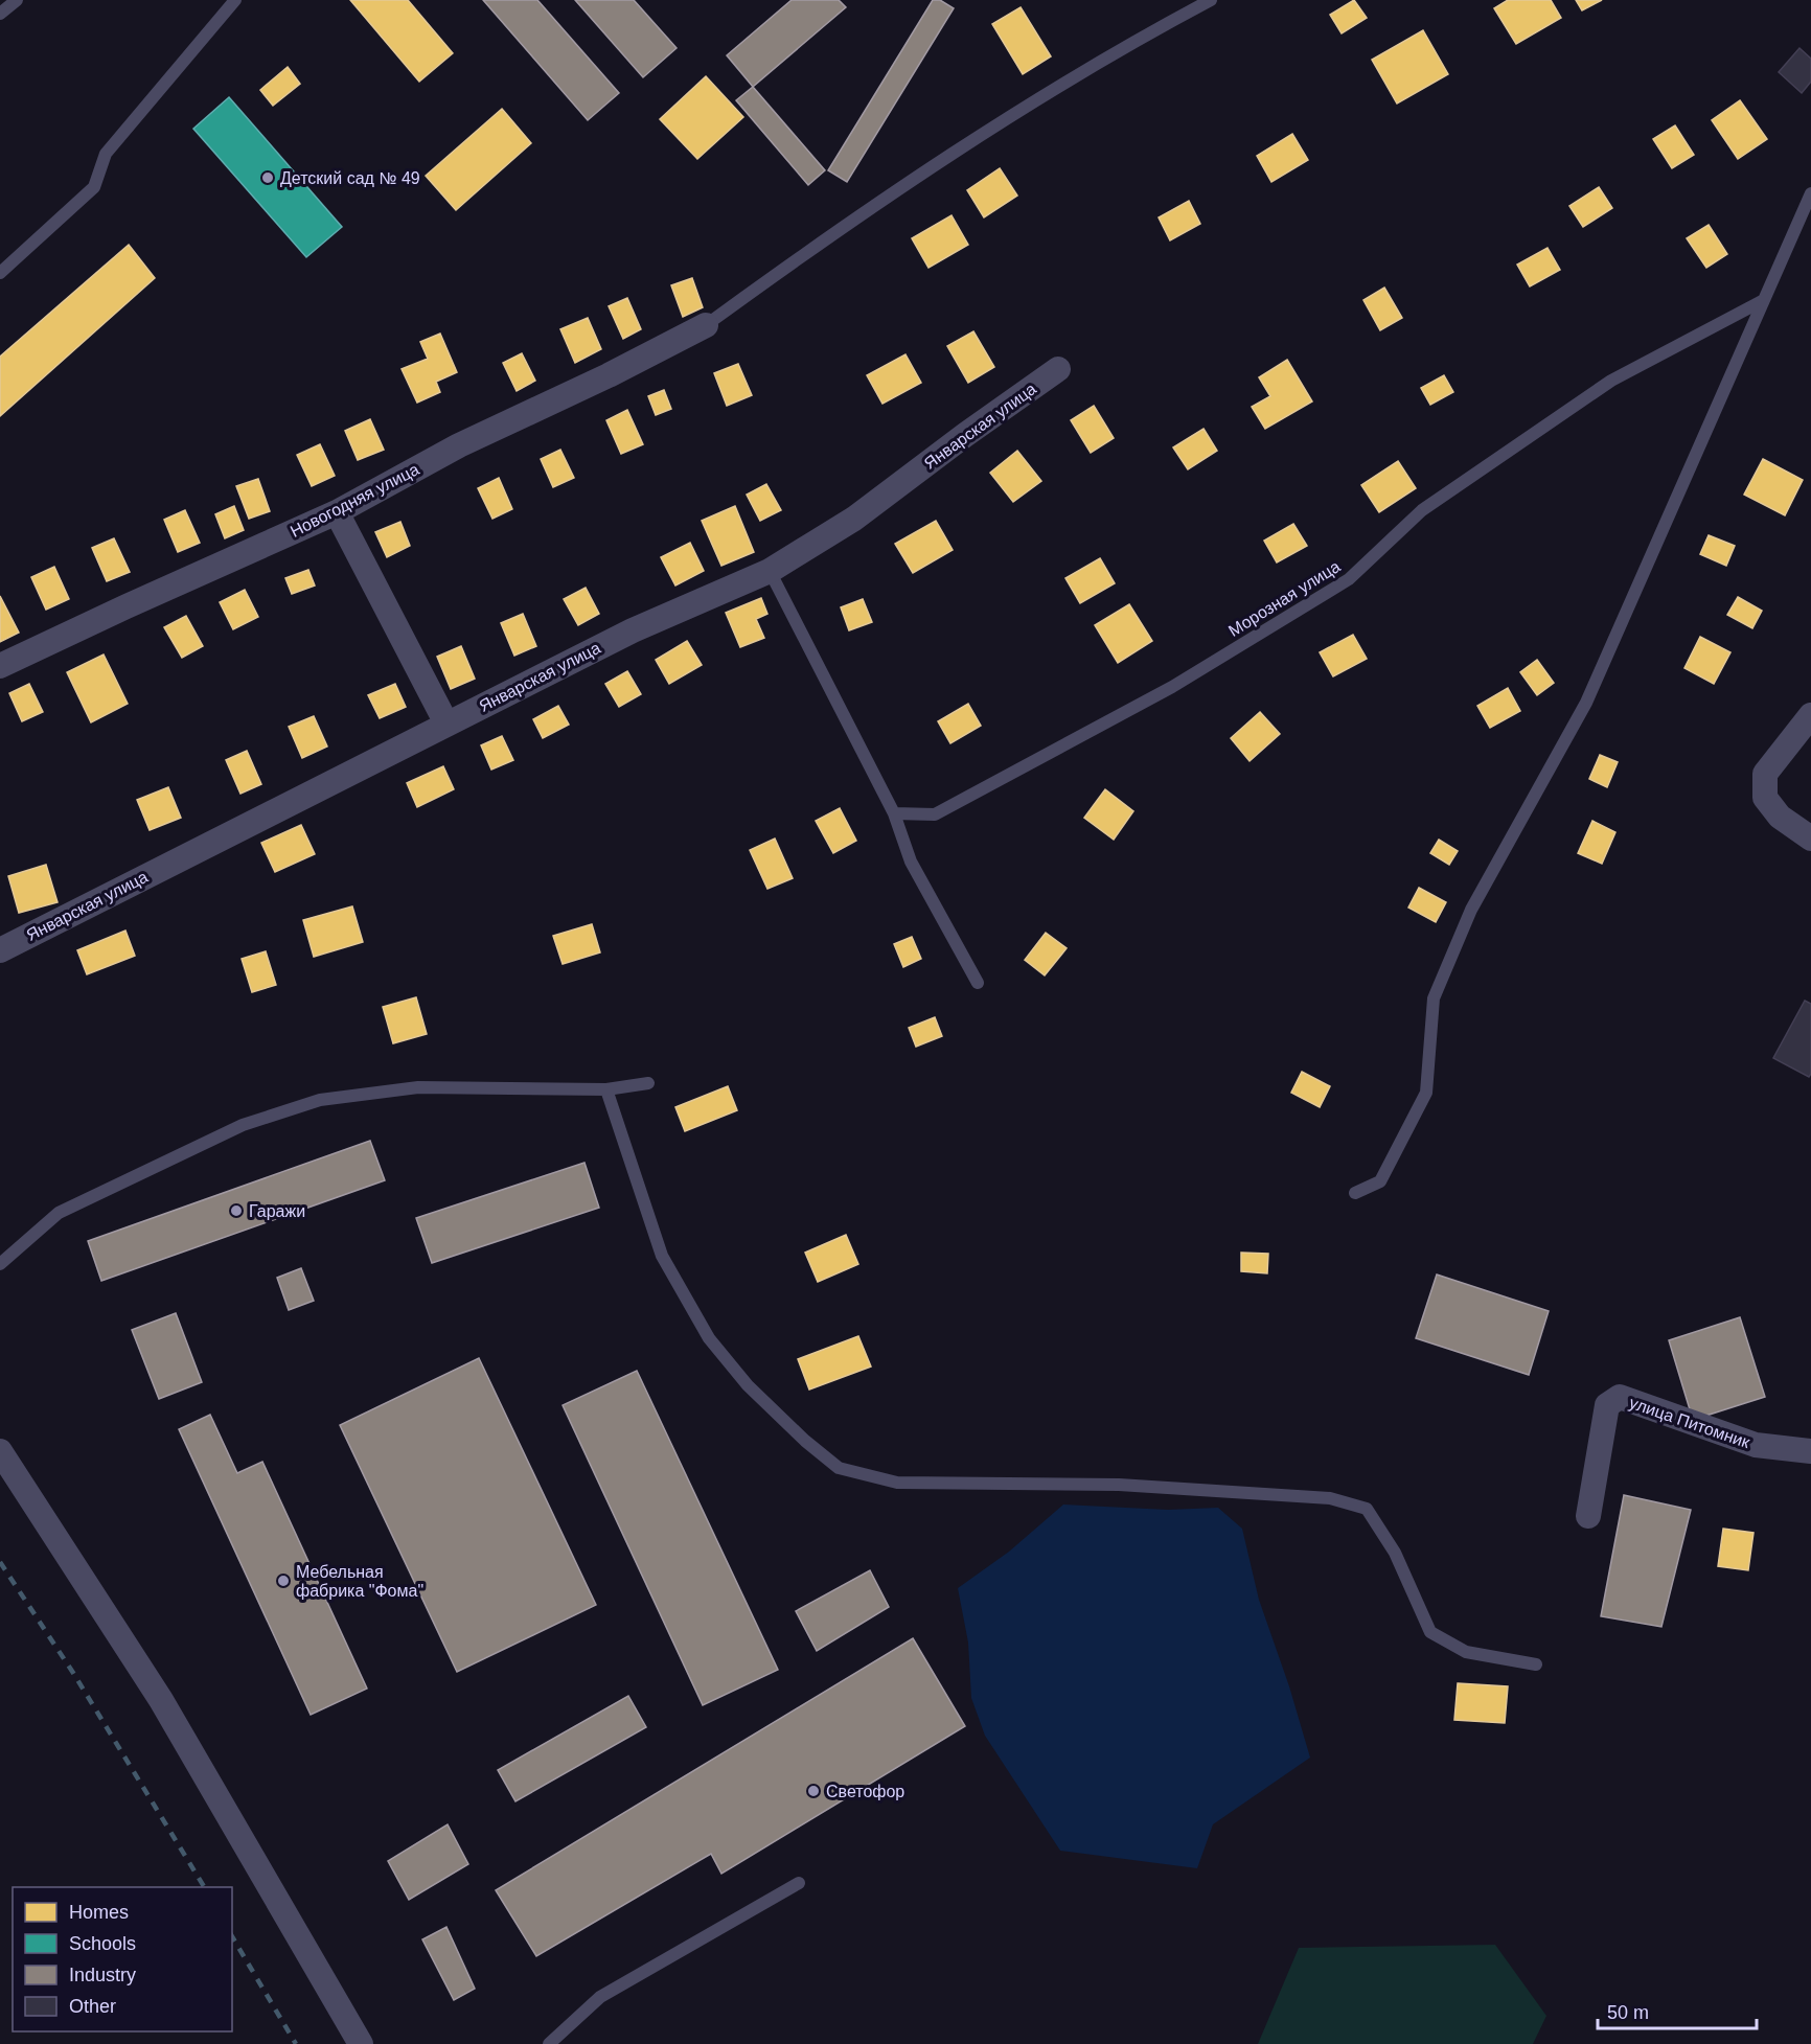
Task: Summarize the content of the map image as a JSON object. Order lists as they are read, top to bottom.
{
  "streets": {
    "street": ["Январская улица", "Новогодняя улица", "улица Питомник"],
    "lane": ["Морозная улица"]
  },
  "places": [
    "Детский сад № 49",
    "Гаражи",
    "Мебельная фабрика \"Фома\"",
    "Светофор"
  ],
  "legend": [
    "Homes",
    "Schools",
    "Industry",
    "Other"
  ],
  "scale_bar": "50 m"
}
